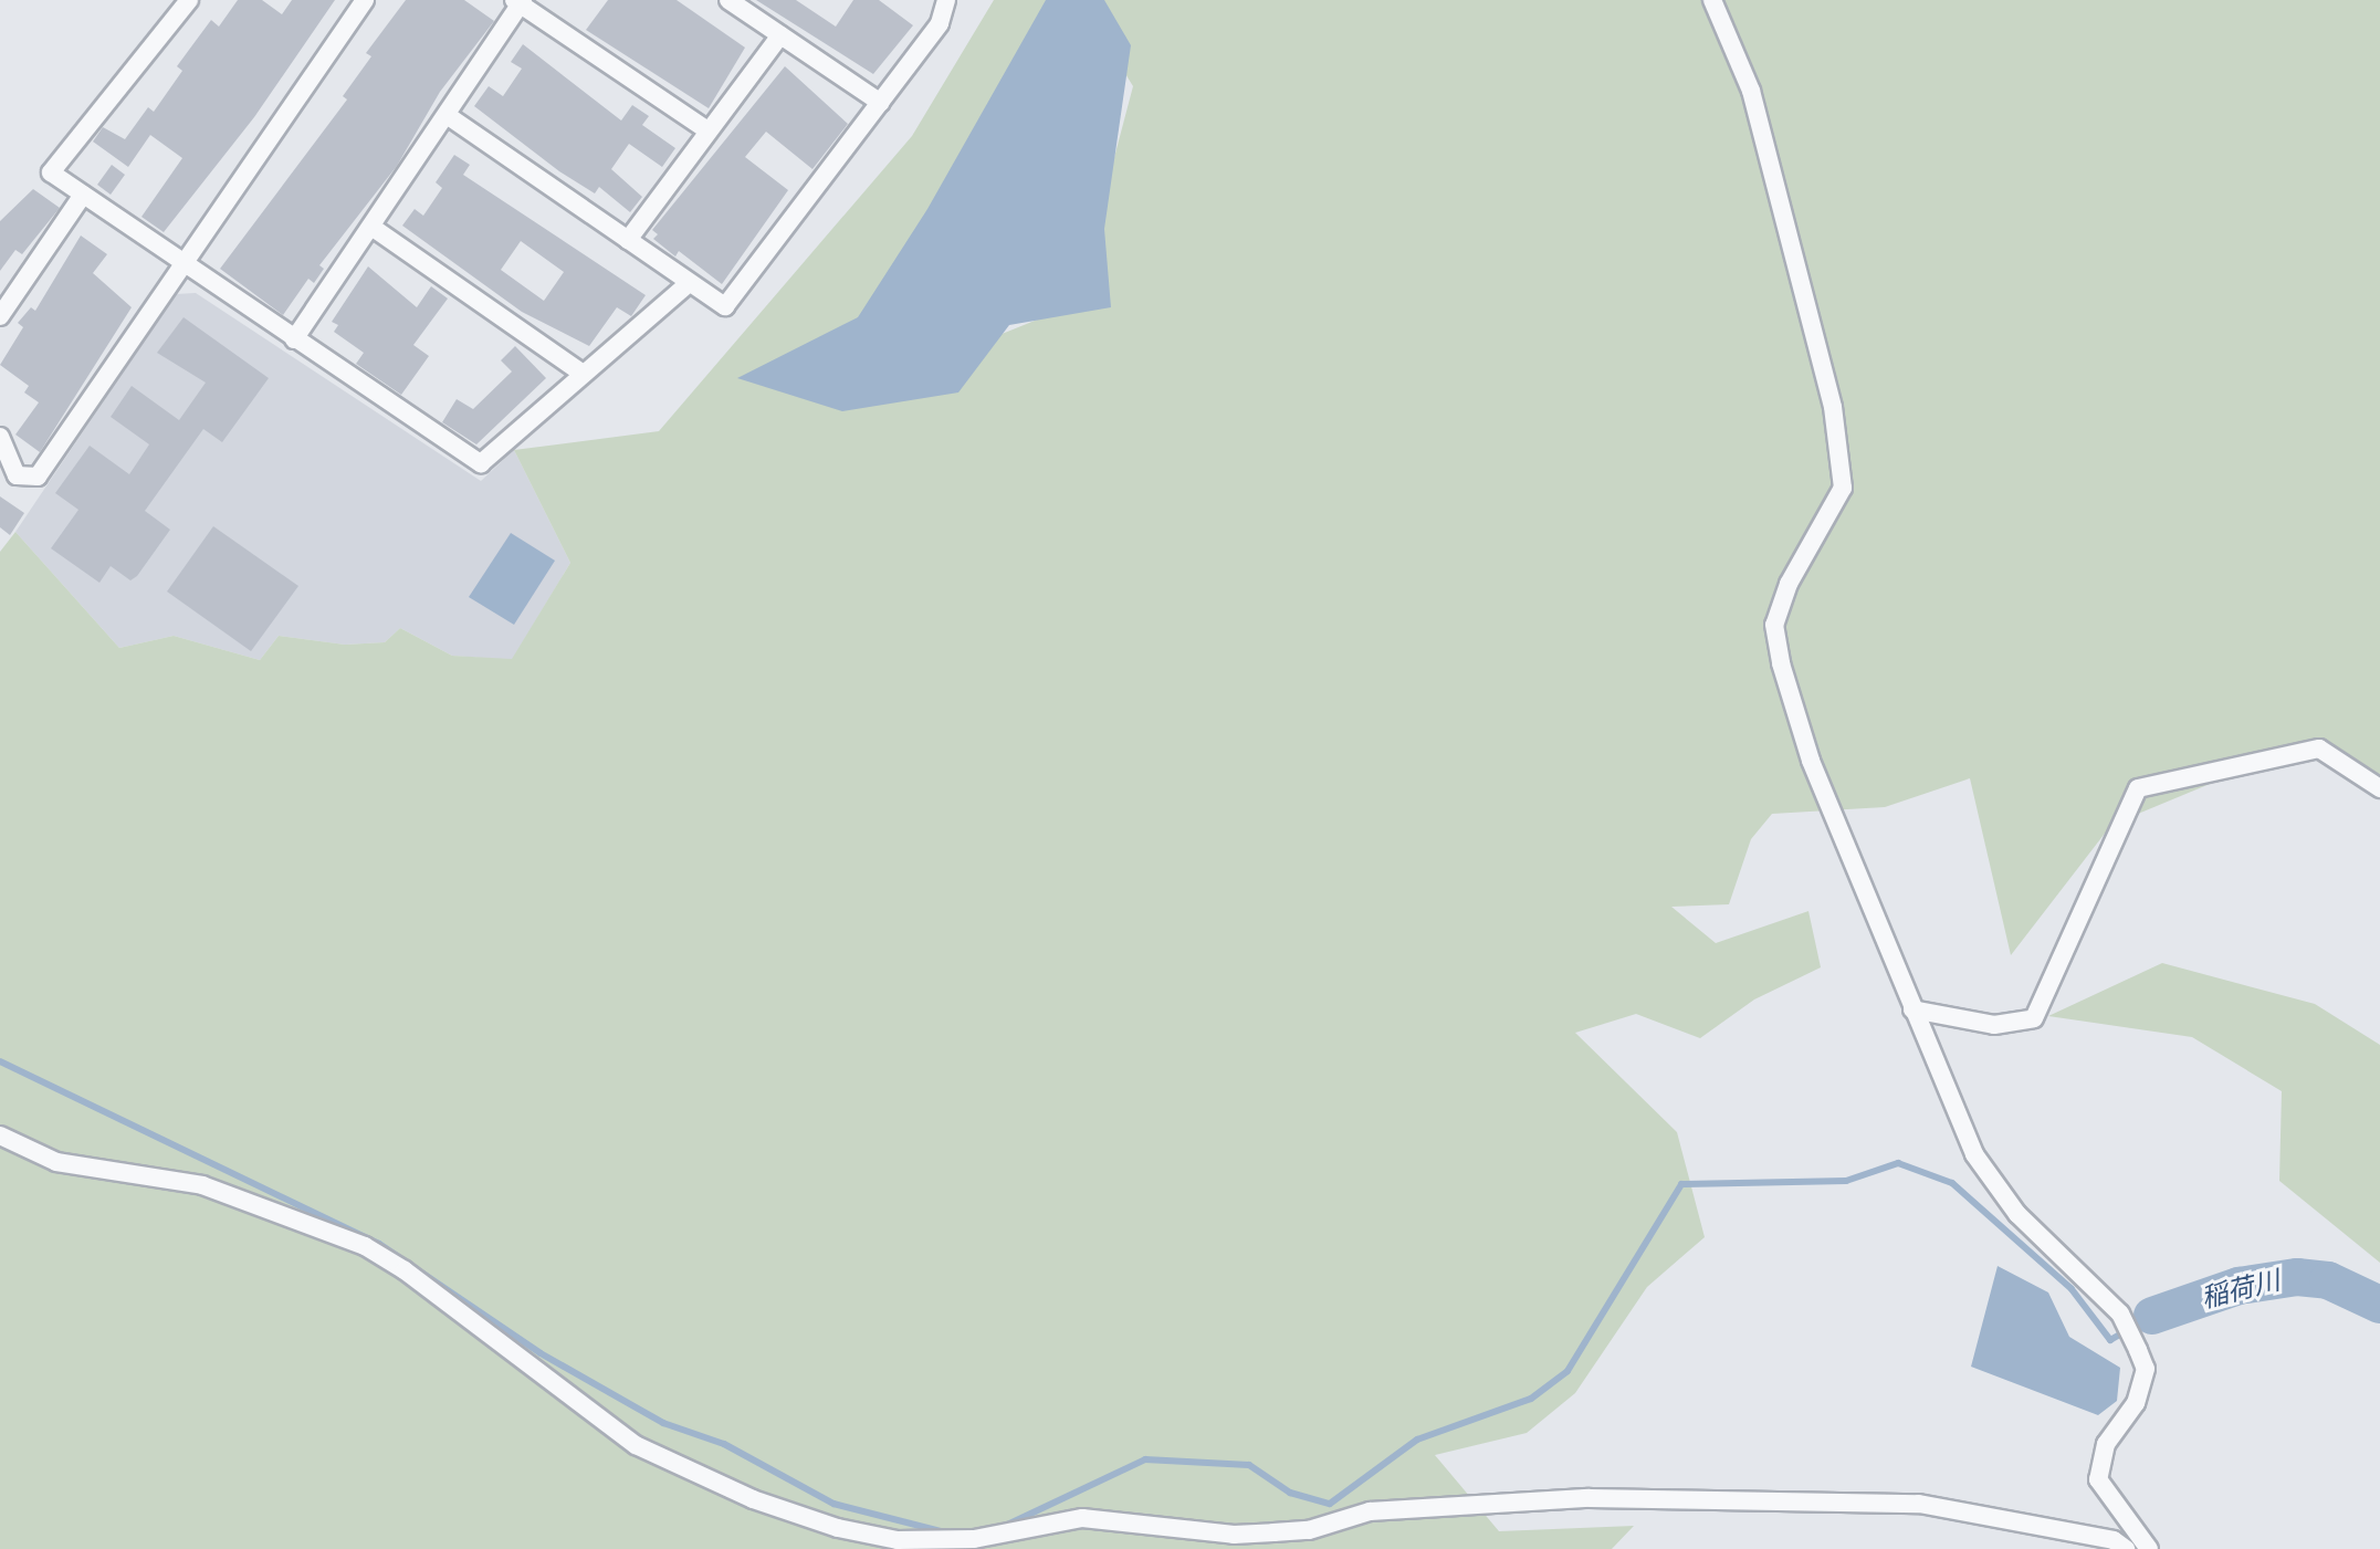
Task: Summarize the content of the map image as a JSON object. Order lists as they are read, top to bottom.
{
  "water": ["稲荷川"]
}
